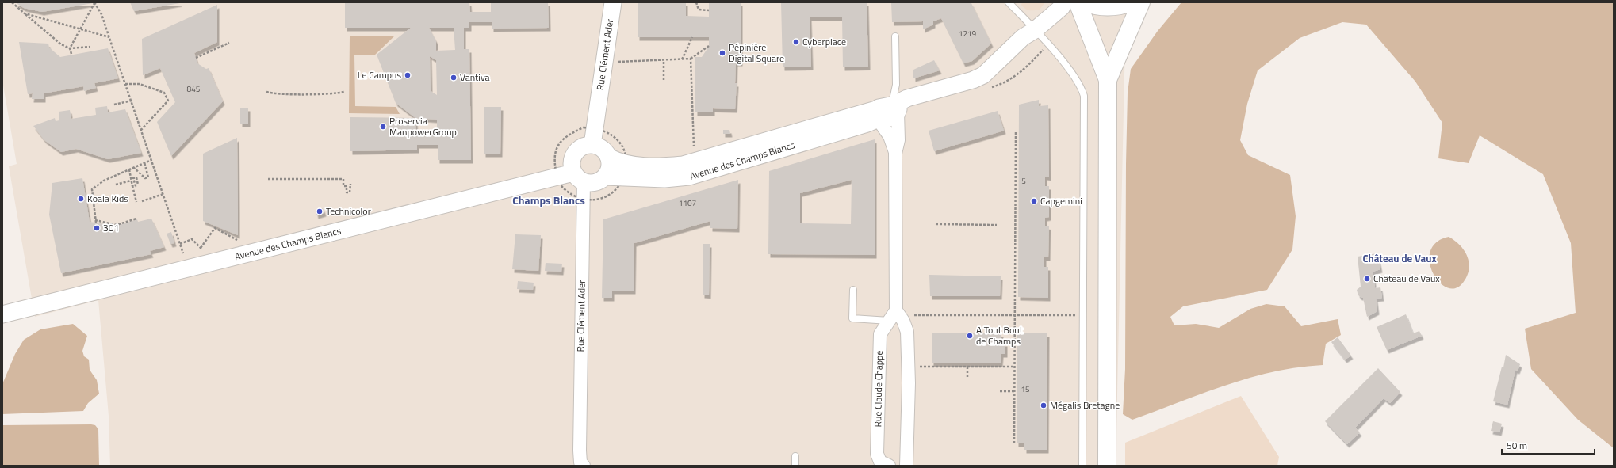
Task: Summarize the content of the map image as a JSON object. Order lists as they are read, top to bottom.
{
  "streets": {
    "street": ["Rue Clément Ader", "Avenue des Champs Blancs", "Rue Claude Chappe"]
  },
  "crossings": [
    ["Rue Clément Ader", "Avenue des Champs Blancs"]
  ],
  "districts": ["Champs Blancs", "Château de Vaux"],
  "places": [
    "Cyberplace",
    "Pépinière Digital Square",
    "Le Campus",
    "Vantiva",
    "Proservia ManpowerGroup",
    "Koala Kids",
    "Capgemini",
    "Technicolor",
    "301",
    "Château de Vaux",
    "A Tout Bout de Champs",
    "Mégalis Bretagne"
  ],
  "house_numbers": [
    "1219",
    "845",
    "5",
    "1107",
    "15"
  ],
  "scale_bar": "50 m"
}
